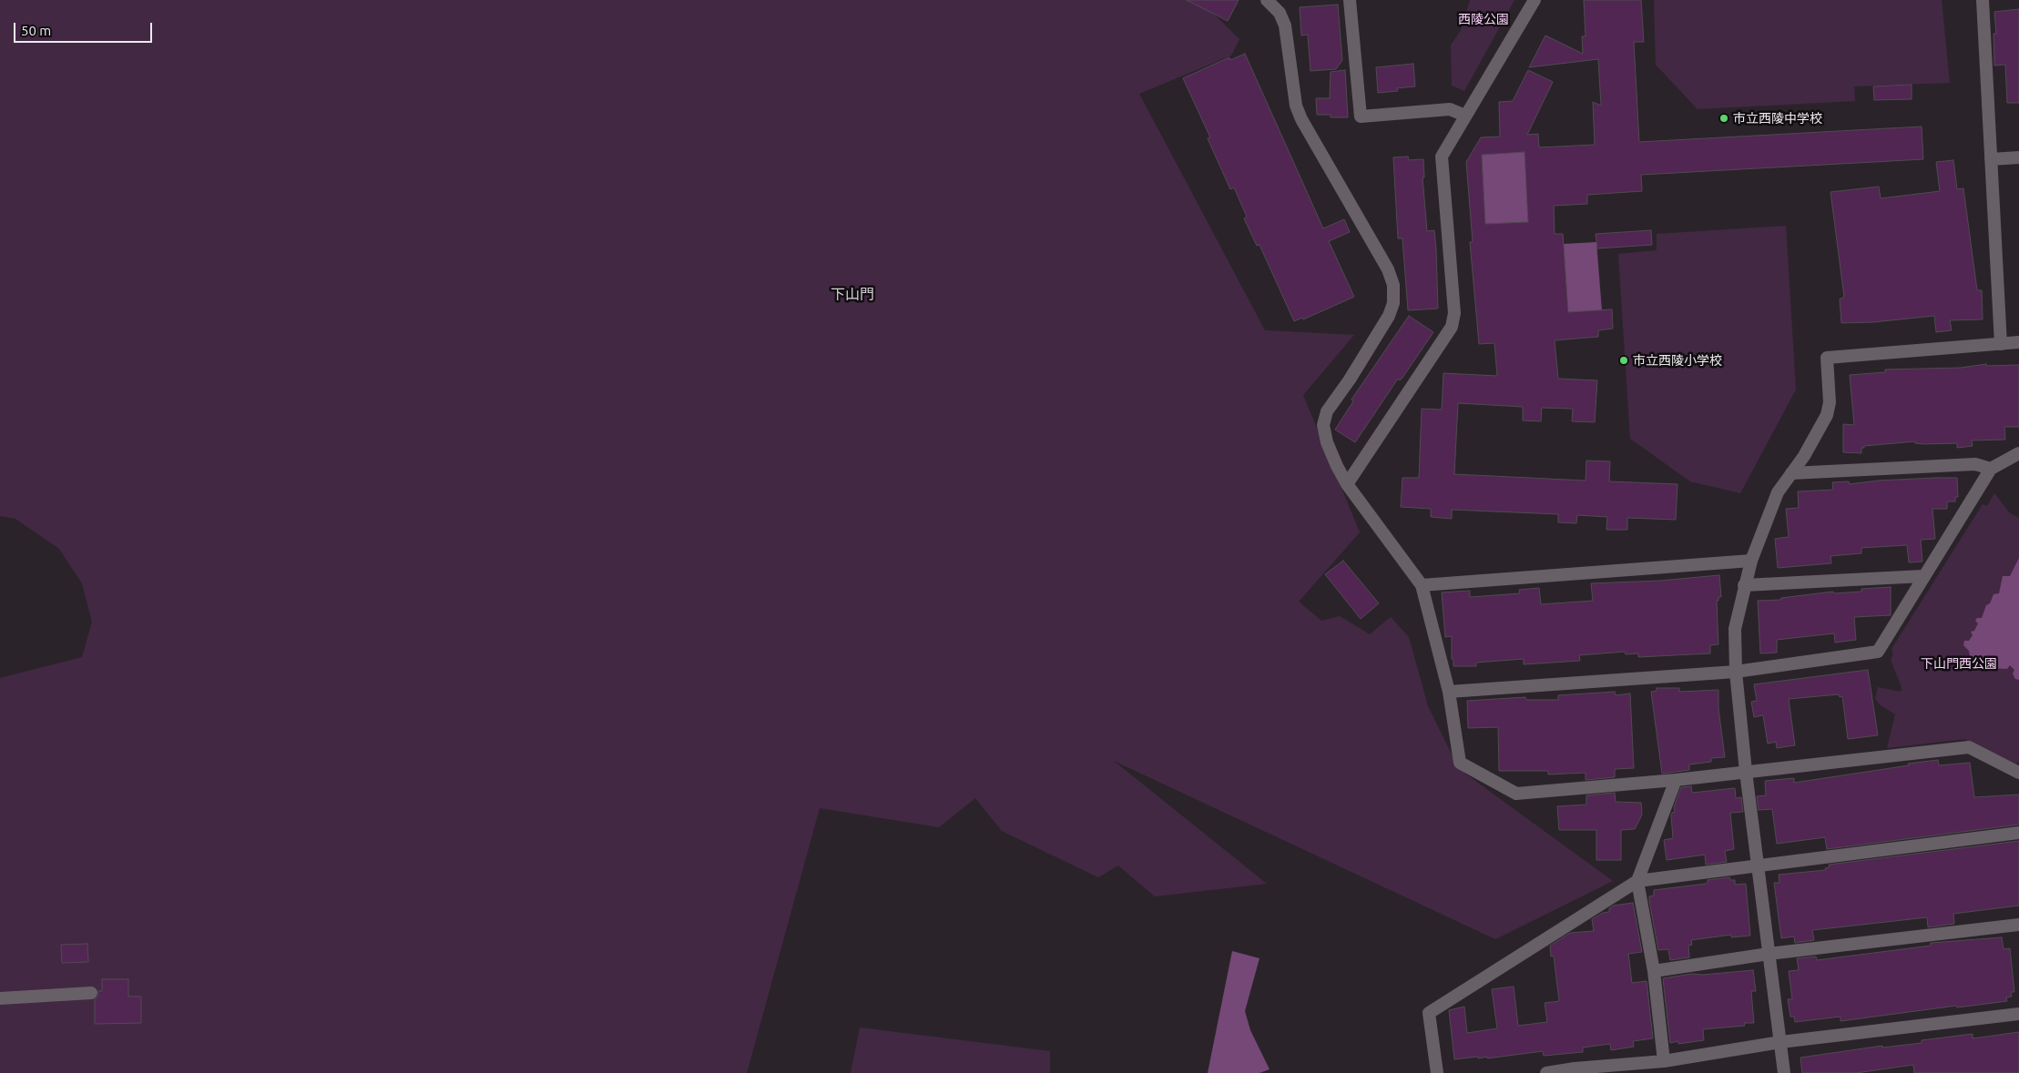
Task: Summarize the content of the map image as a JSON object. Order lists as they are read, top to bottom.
{
  "districts": ["下山門"],
  "parks": ["西陵公園", "下山門西公園"],
  "places": ["市立西陵中学校", "市立西陵小学校"],
  "scale_bar": "50 m"
}
